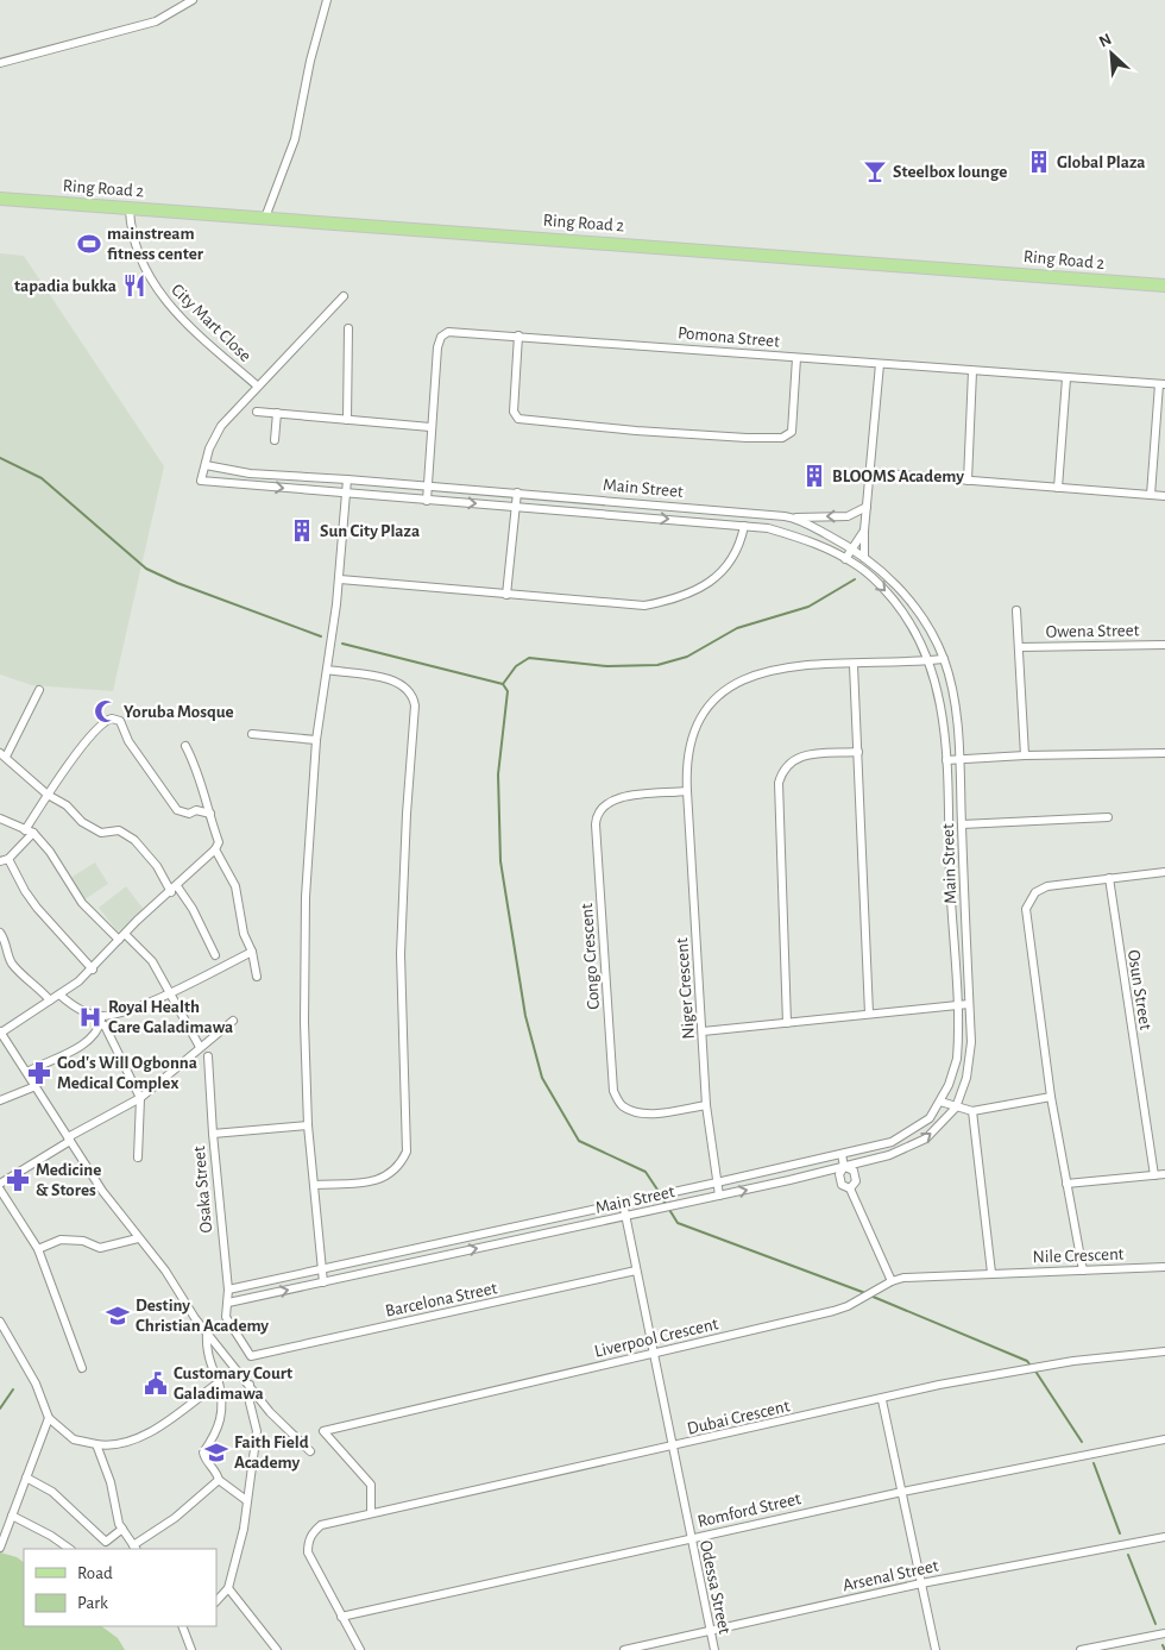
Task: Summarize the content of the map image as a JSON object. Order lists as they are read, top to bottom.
{
  "streets": {
    "main road": ["Ring Road 2"],
    "street": [
      "City Mart Close",
      "Pomona Street",
      "Main Street",
      "Owena Street",
      "Congo Crescent",
      "Niger Crescent",
      "Osun Street",
      "Osaka Street",
      "Nile Crescent",
      "Barcelona Street",
      "Liverpool Crescent",
      "Dubai Crescent",
      "Romford Street",
      "Arsenal Street",
      "Odessa Street"
    ]
  },
  "crossings": [
    ["Ring Road 2", "City Mart Close"],
    ["Pomona Street", "Main Street"],
    ["Main Street", "Niger Crescent"],
    ["Main Street", "Osaka Street"],
    ["Main Street", "Odessa Street"],
    ["Congo Crescent", "Niger Crescent"],
    ["Osaka Street", "Barcelona Street"],
    ["Nile Crescent", "Liverpool Crescent"],
    ["Barcelona Street", "Odessa Street"],
    ["Liverpool Crescent", "Dubai Crescent"],
    ["Liverpool Crescent", "Odessa Street"],
    ["Dubai Crescent", "Romford Street"],
    ["Dubai Crescent", "Odessa Street"],
    ["Romford Street", "Odessa Street"],
    ["Arsenal Street", "Odessa Street"]
  ],
  "places": {
    "building": ["Global Plaza", "BLOOMS Academy", "Sun City Plaza"],
    "bar": ["Steelbox lounge"],
    "sports": ["mainstream fitness center"],
    "restaurant": ["tapadia bukka"],
    "mosque": ["Yoruba Mosque"],
    "hospital": ["Royal Health Care Galadimawa"],
    "pharmacy": ["God's Will Ogbonna Medical Complex", "Medicine & Stores"],
    "school or university": ["Destiny Christian Academy", "Faith Field Academy"],
    "public building": ["Customary Court Galadimawa"]
  },
  "legend": ["Road", "Park"],
  "north": "top left"
}
